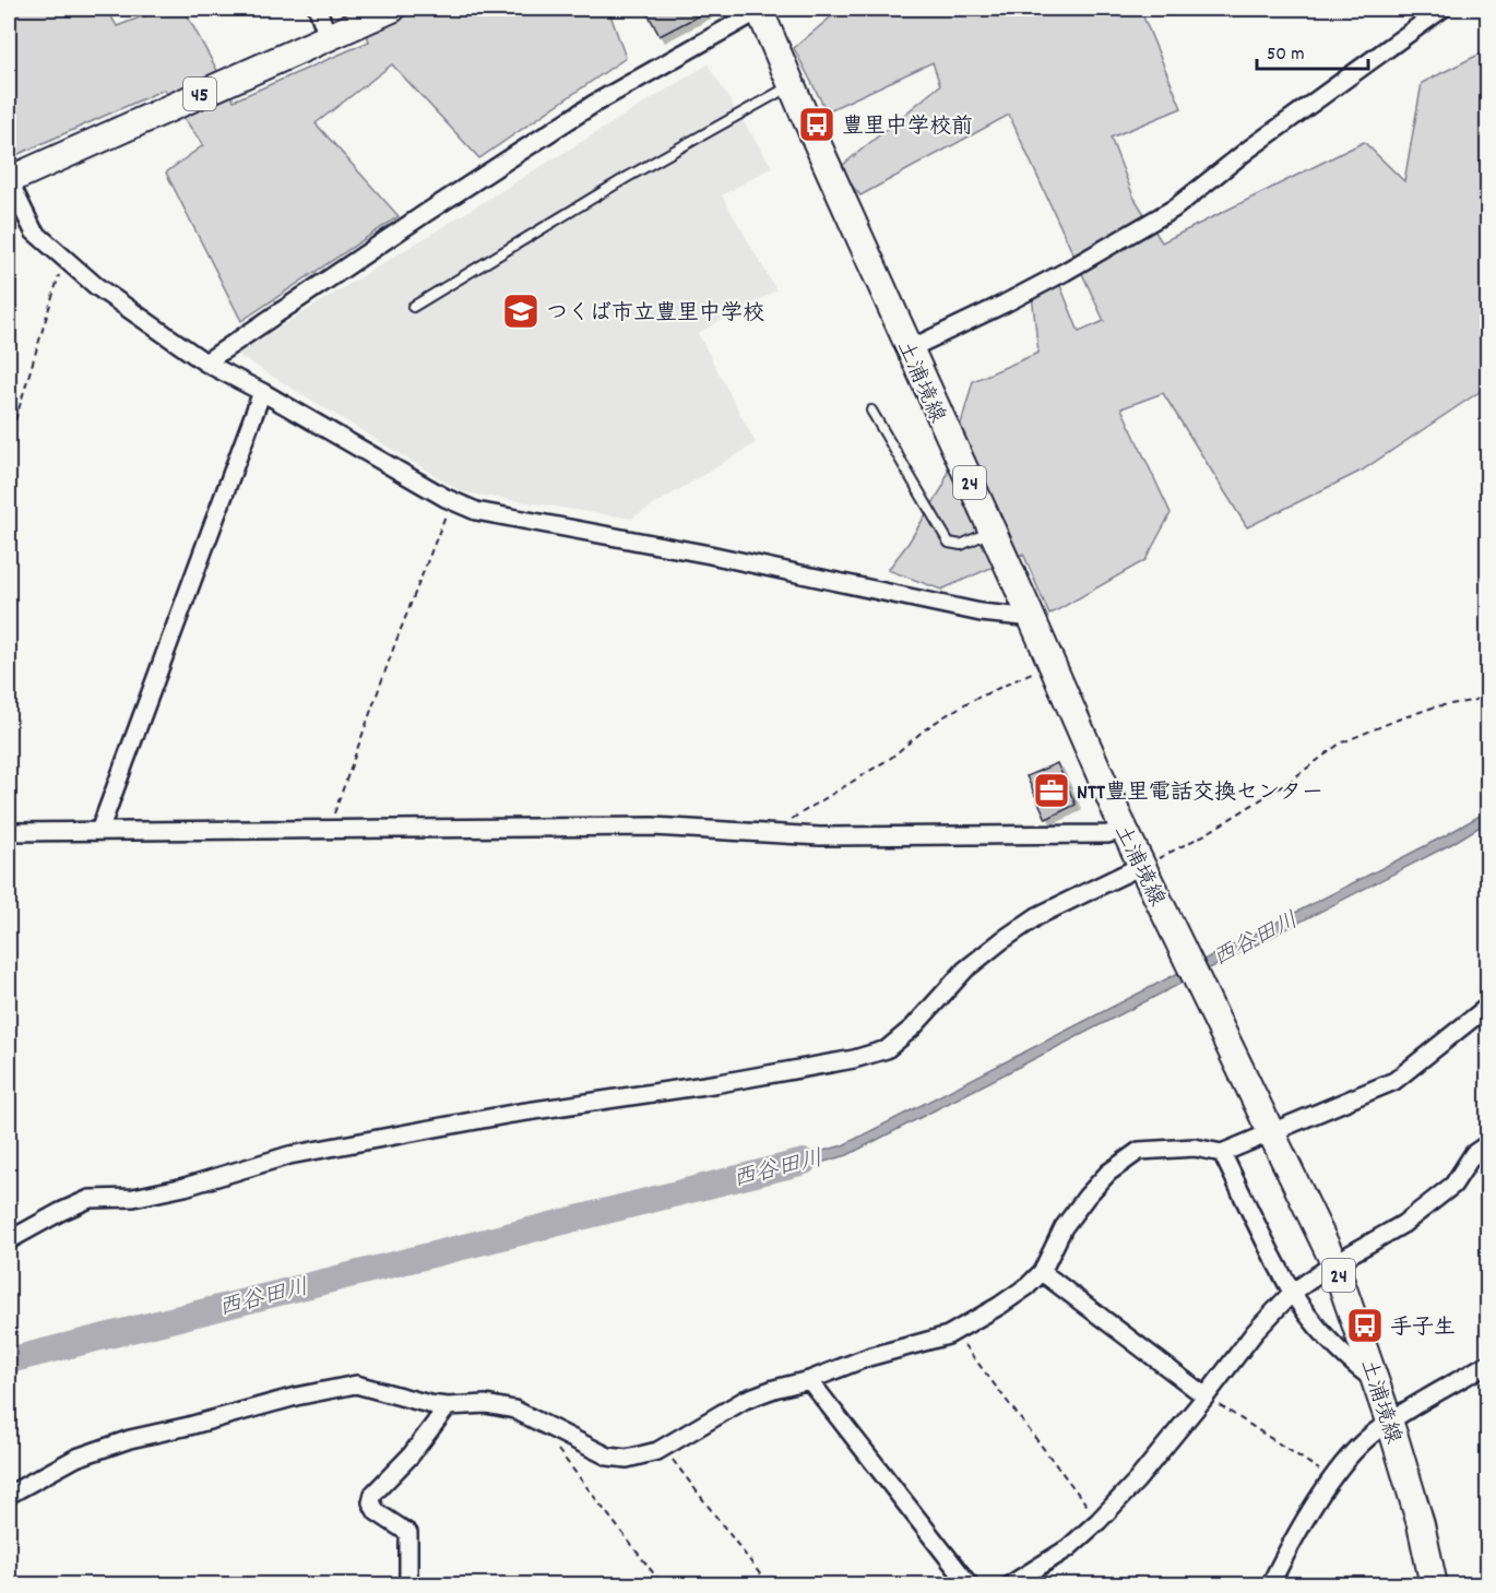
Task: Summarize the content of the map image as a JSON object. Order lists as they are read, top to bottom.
{
  "streets": {
    "main road": ["45", "土浦境線", "24"]
  },
  "water": ["西谷田川"],
  "places": {
    "bus stop": ["豊里中学校前", "手子生"],
    "school or university": ["つくば市立豊里中学校"],
    "office": ["NTT豊里電話交換センター"]
  },
  "scale_bar": "50 m"
}
